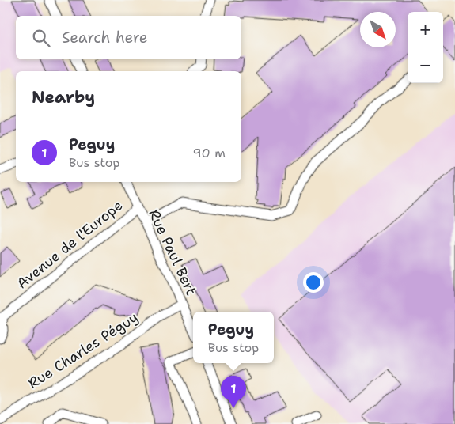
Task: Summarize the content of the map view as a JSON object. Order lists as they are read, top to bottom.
{
  "streets": {
    "street": ["Avenue de l'Europe", "Rue Paul Bert", "Rue Charles Péguy"]
  },
  "crossings": [
    ["Avenue de l'Europe", "Rue Paul Bert"],
    ["Rue Paul Bert", "Rue Charles Péguy"]
  ],
  "north": "bottom right",
  "page": {
    "map_buttons": ["+", "−"],
    "search": "Search here",
    "heading": "Nearby",
    "list": [
      {
        "mark": "1",
        "name": "Peguy",
        "note": "Bus stop",
        "value": "90 m"
      }
    ],
    "popup": ["Peguy", "Bus stop"],
    "pins": "1"
  }
}
